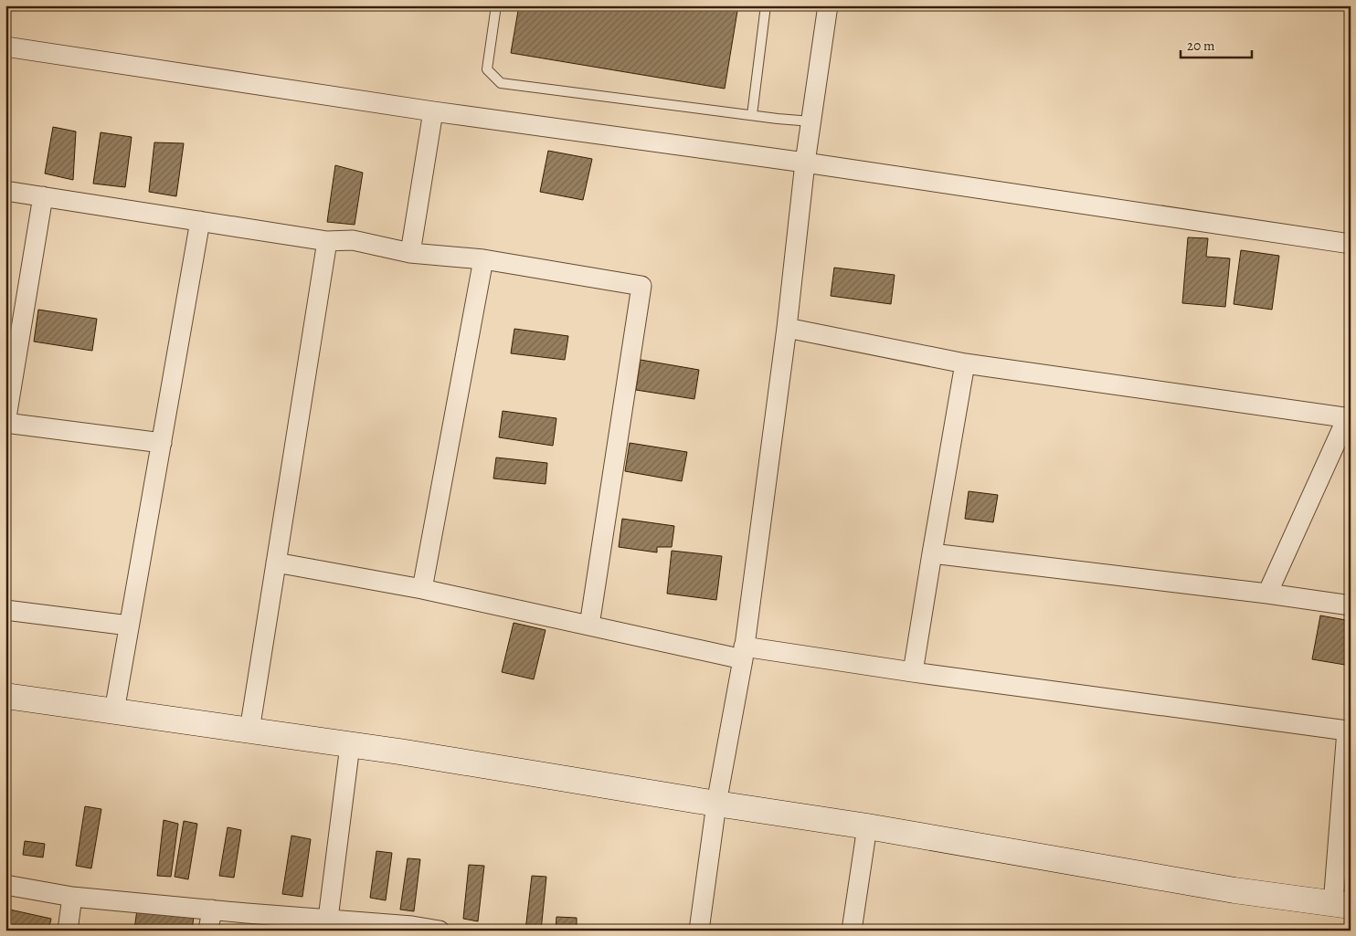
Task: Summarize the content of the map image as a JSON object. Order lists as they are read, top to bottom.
{
  "scale_bar": "20 m"
}
